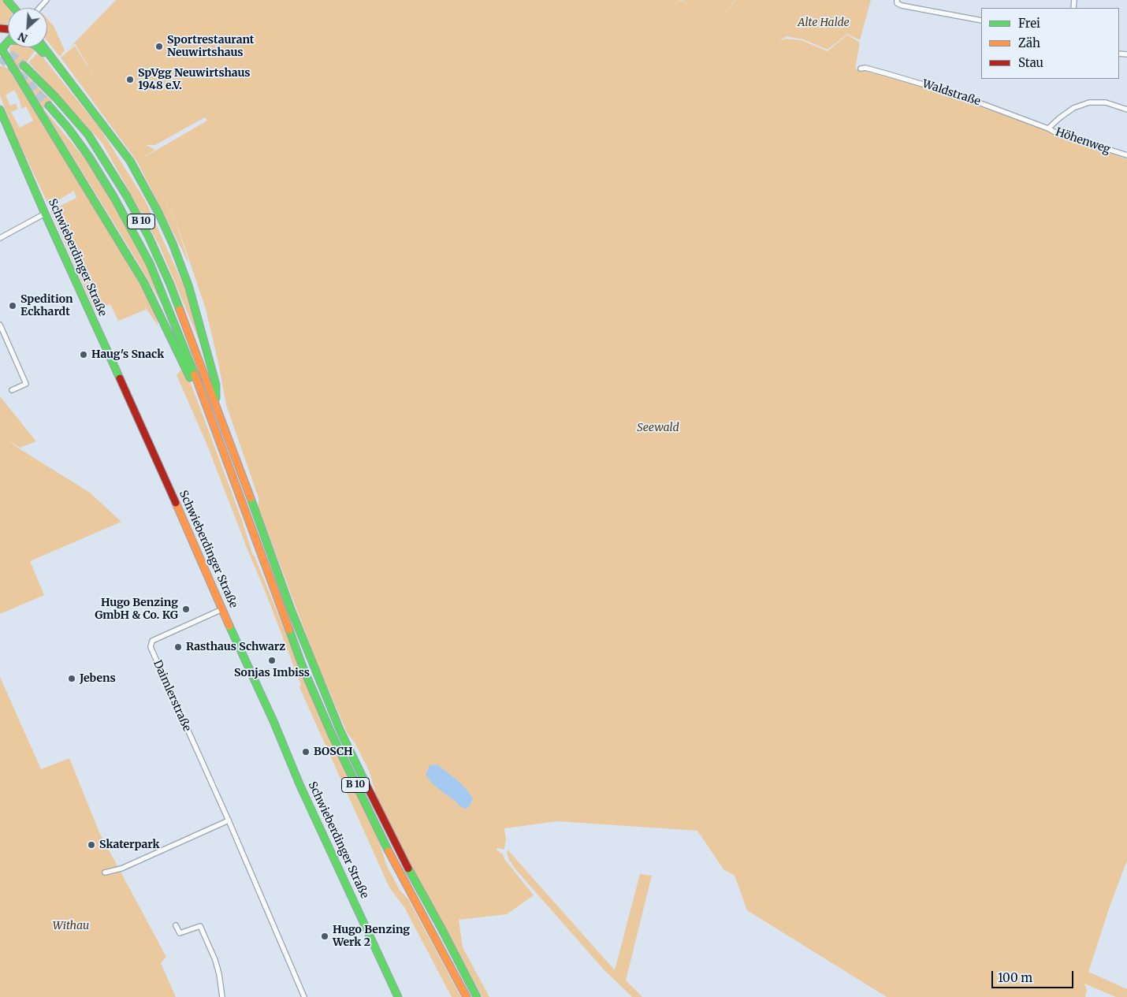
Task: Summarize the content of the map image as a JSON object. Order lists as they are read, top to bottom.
{
  "streets": {
    "main road": ["B 10", "Schwieberdinger Straße"],
    "street": ["Waldstraße", "Höhenweg", "Daimlerstraße"]
  },
  "crossings": [
    ["Waldstraße", "Höhenweg"],
    ["Schwieberdinger Straße", "Daimlerstraße"]
  ],
  "parks": ["Alte Halde", "Seewald", "Withau"],
  "places": [
    "Sportrestaurant Neuwirtshaus",
    "SpVgg Neuwirtshaus 1948 e.V.",
    "Spedition Eckhardt",
    "Haug's Snack",
    "Hugo Benzing GmbH & Co. KG",
    "Rasthaus Schwarz",
    "Sonjas Imbiss",
    "Jebens",
    "BOSCH",
    "Skaterpark",
    "Hugo Benzing Werk 2"
  ],
  "legend": ["Frei", "Zäh", "Stau"],
  "scale_bar": "100 m",
  "north": "bottom left"
}
